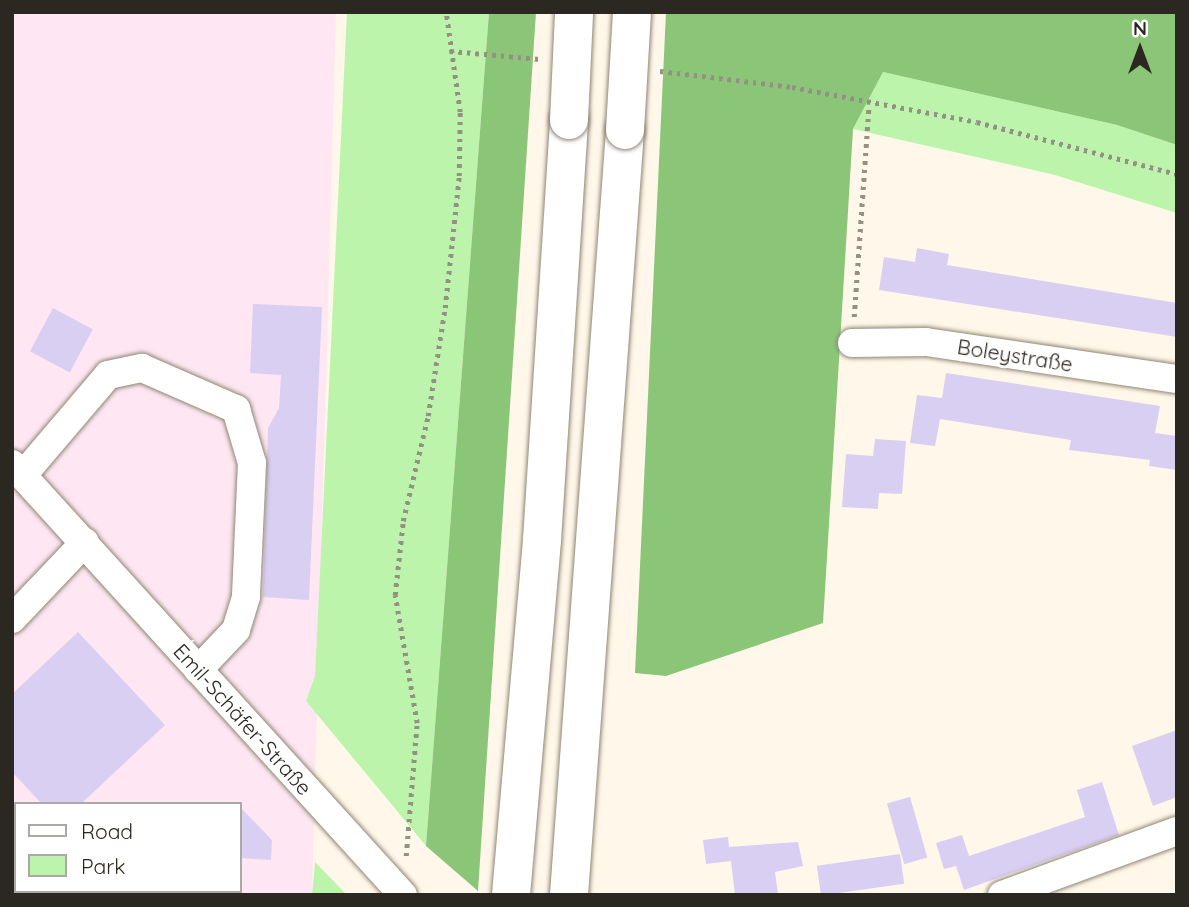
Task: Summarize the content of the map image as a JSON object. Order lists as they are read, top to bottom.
{
  "streets": {
    "street": ["Boleystraße", "Emil-Schäfer-Straße"]
  },
  "legend": ["Road", "Park"],
  "north": "top"
}
